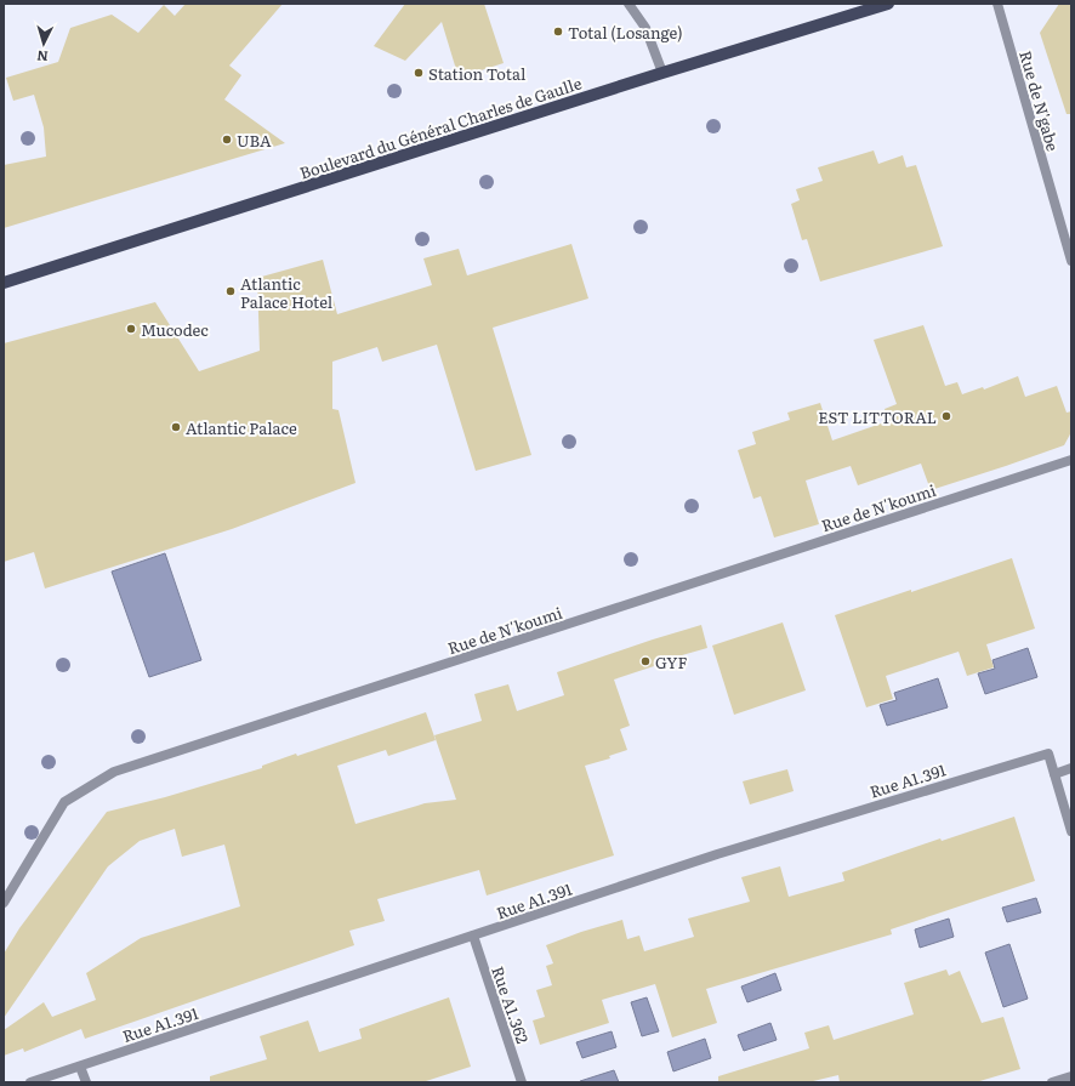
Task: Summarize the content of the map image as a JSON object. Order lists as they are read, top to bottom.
{
  "streets": {
    "main road": ["Boulevard du Général Charles de Gaulle"],
    "street": [
      "Rue de N'gabe",
      "Rue de N'koumi",
      "Rue A1.391",
      "Rue A1.362"
    ]
  },
  "crossings": [
    ["Rue A1.391", "Rue A1.362"]
  ],
  "places": [
    "Total (Losange)",
    "Station Total",
    "UBA",
    "Atlantic Palace Hotel",
    "Mucodec",
    "EST LITTORAL",
    "Atlantic Palace",
    "GYF"
  ],
  "north": "bottom"
}
